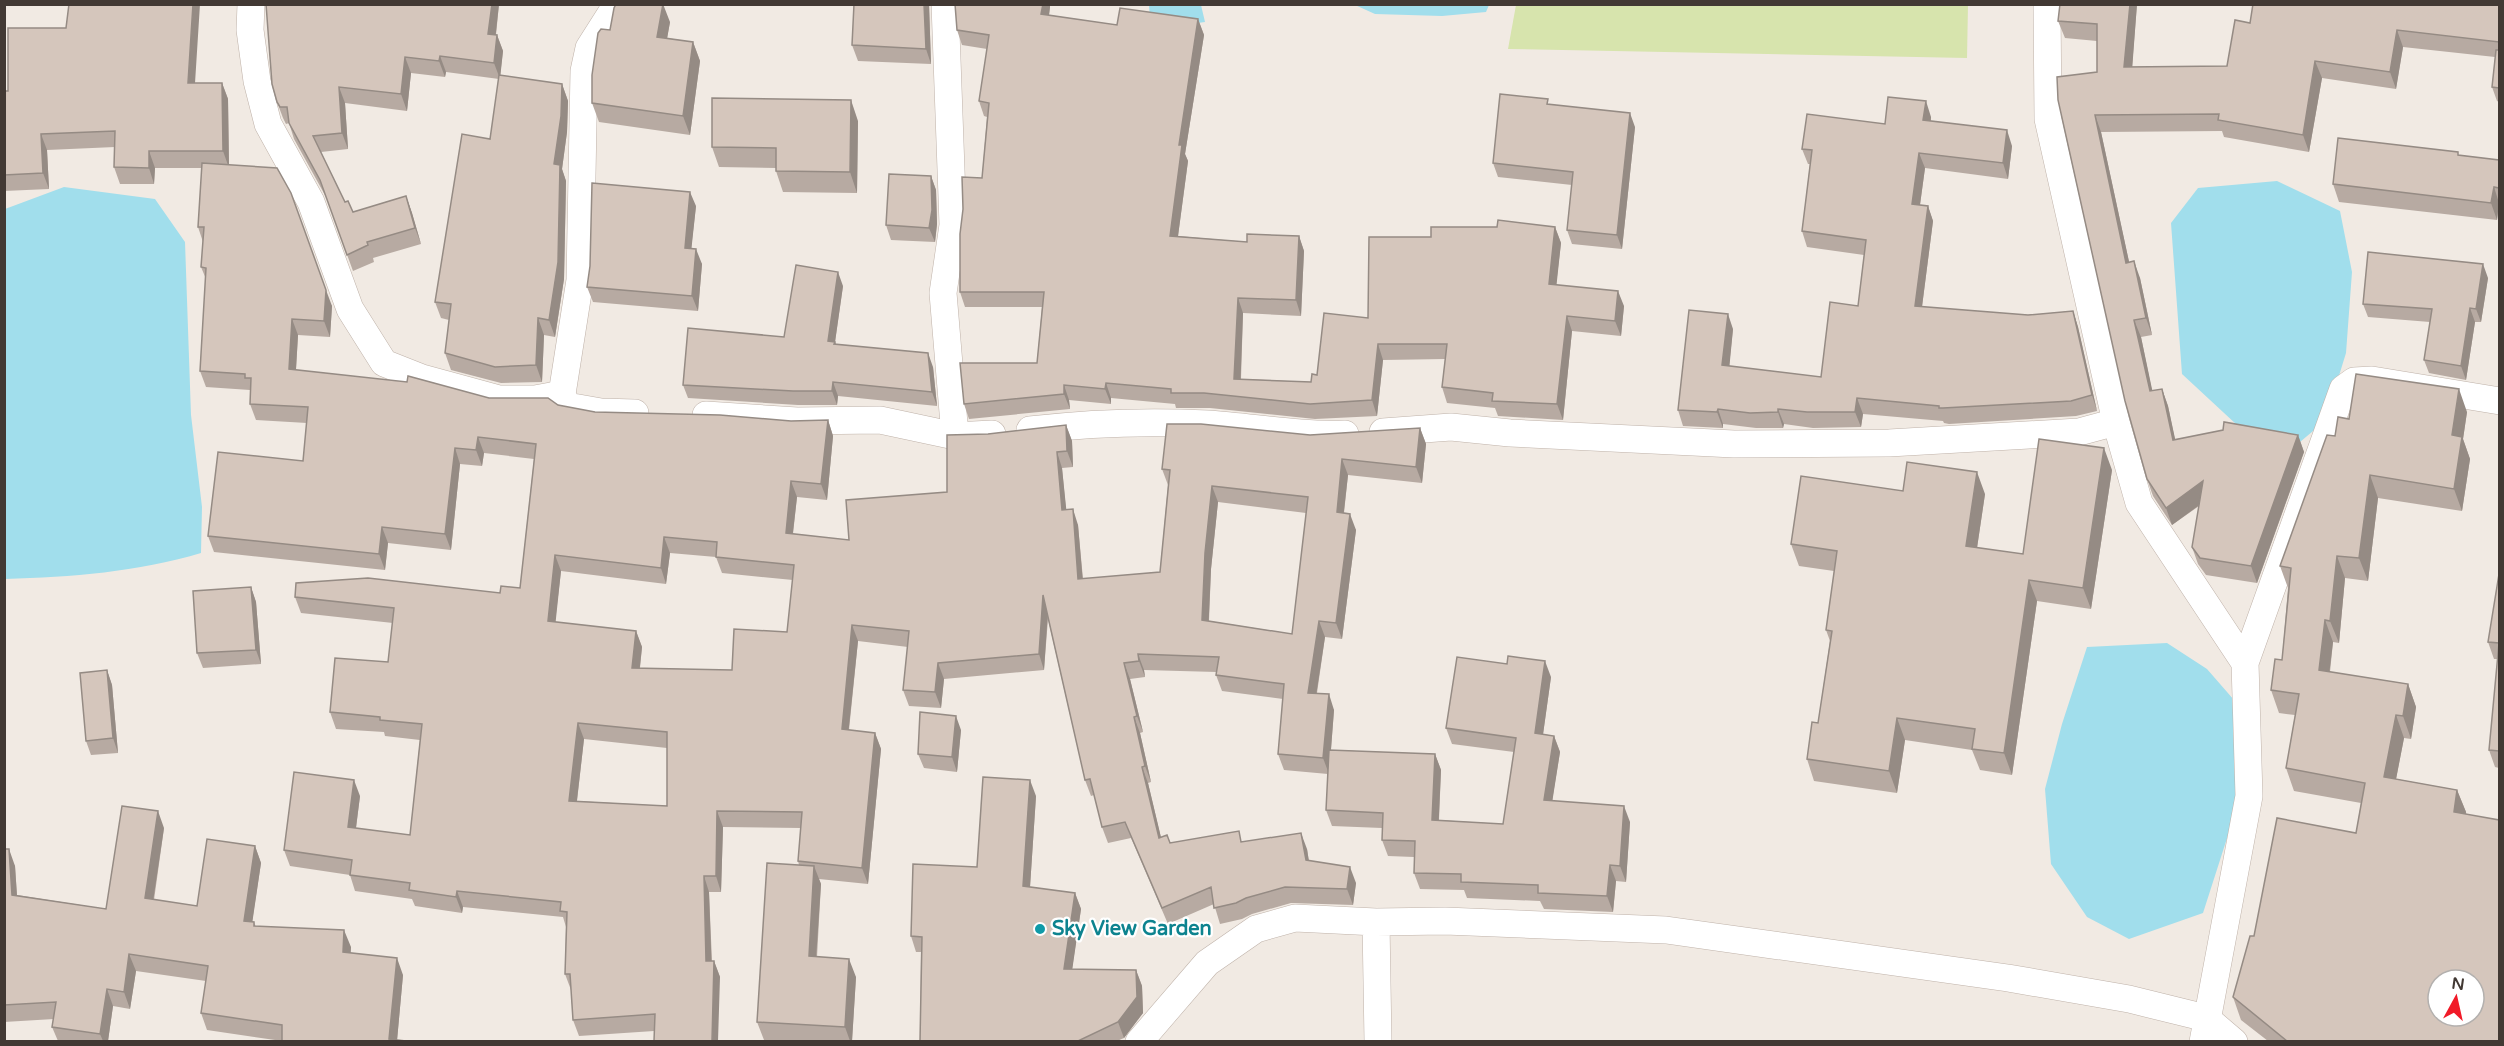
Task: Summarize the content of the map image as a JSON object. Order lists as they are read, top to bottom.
{
  "places": ["Sky View Garden"],
  "north": "top"
}
